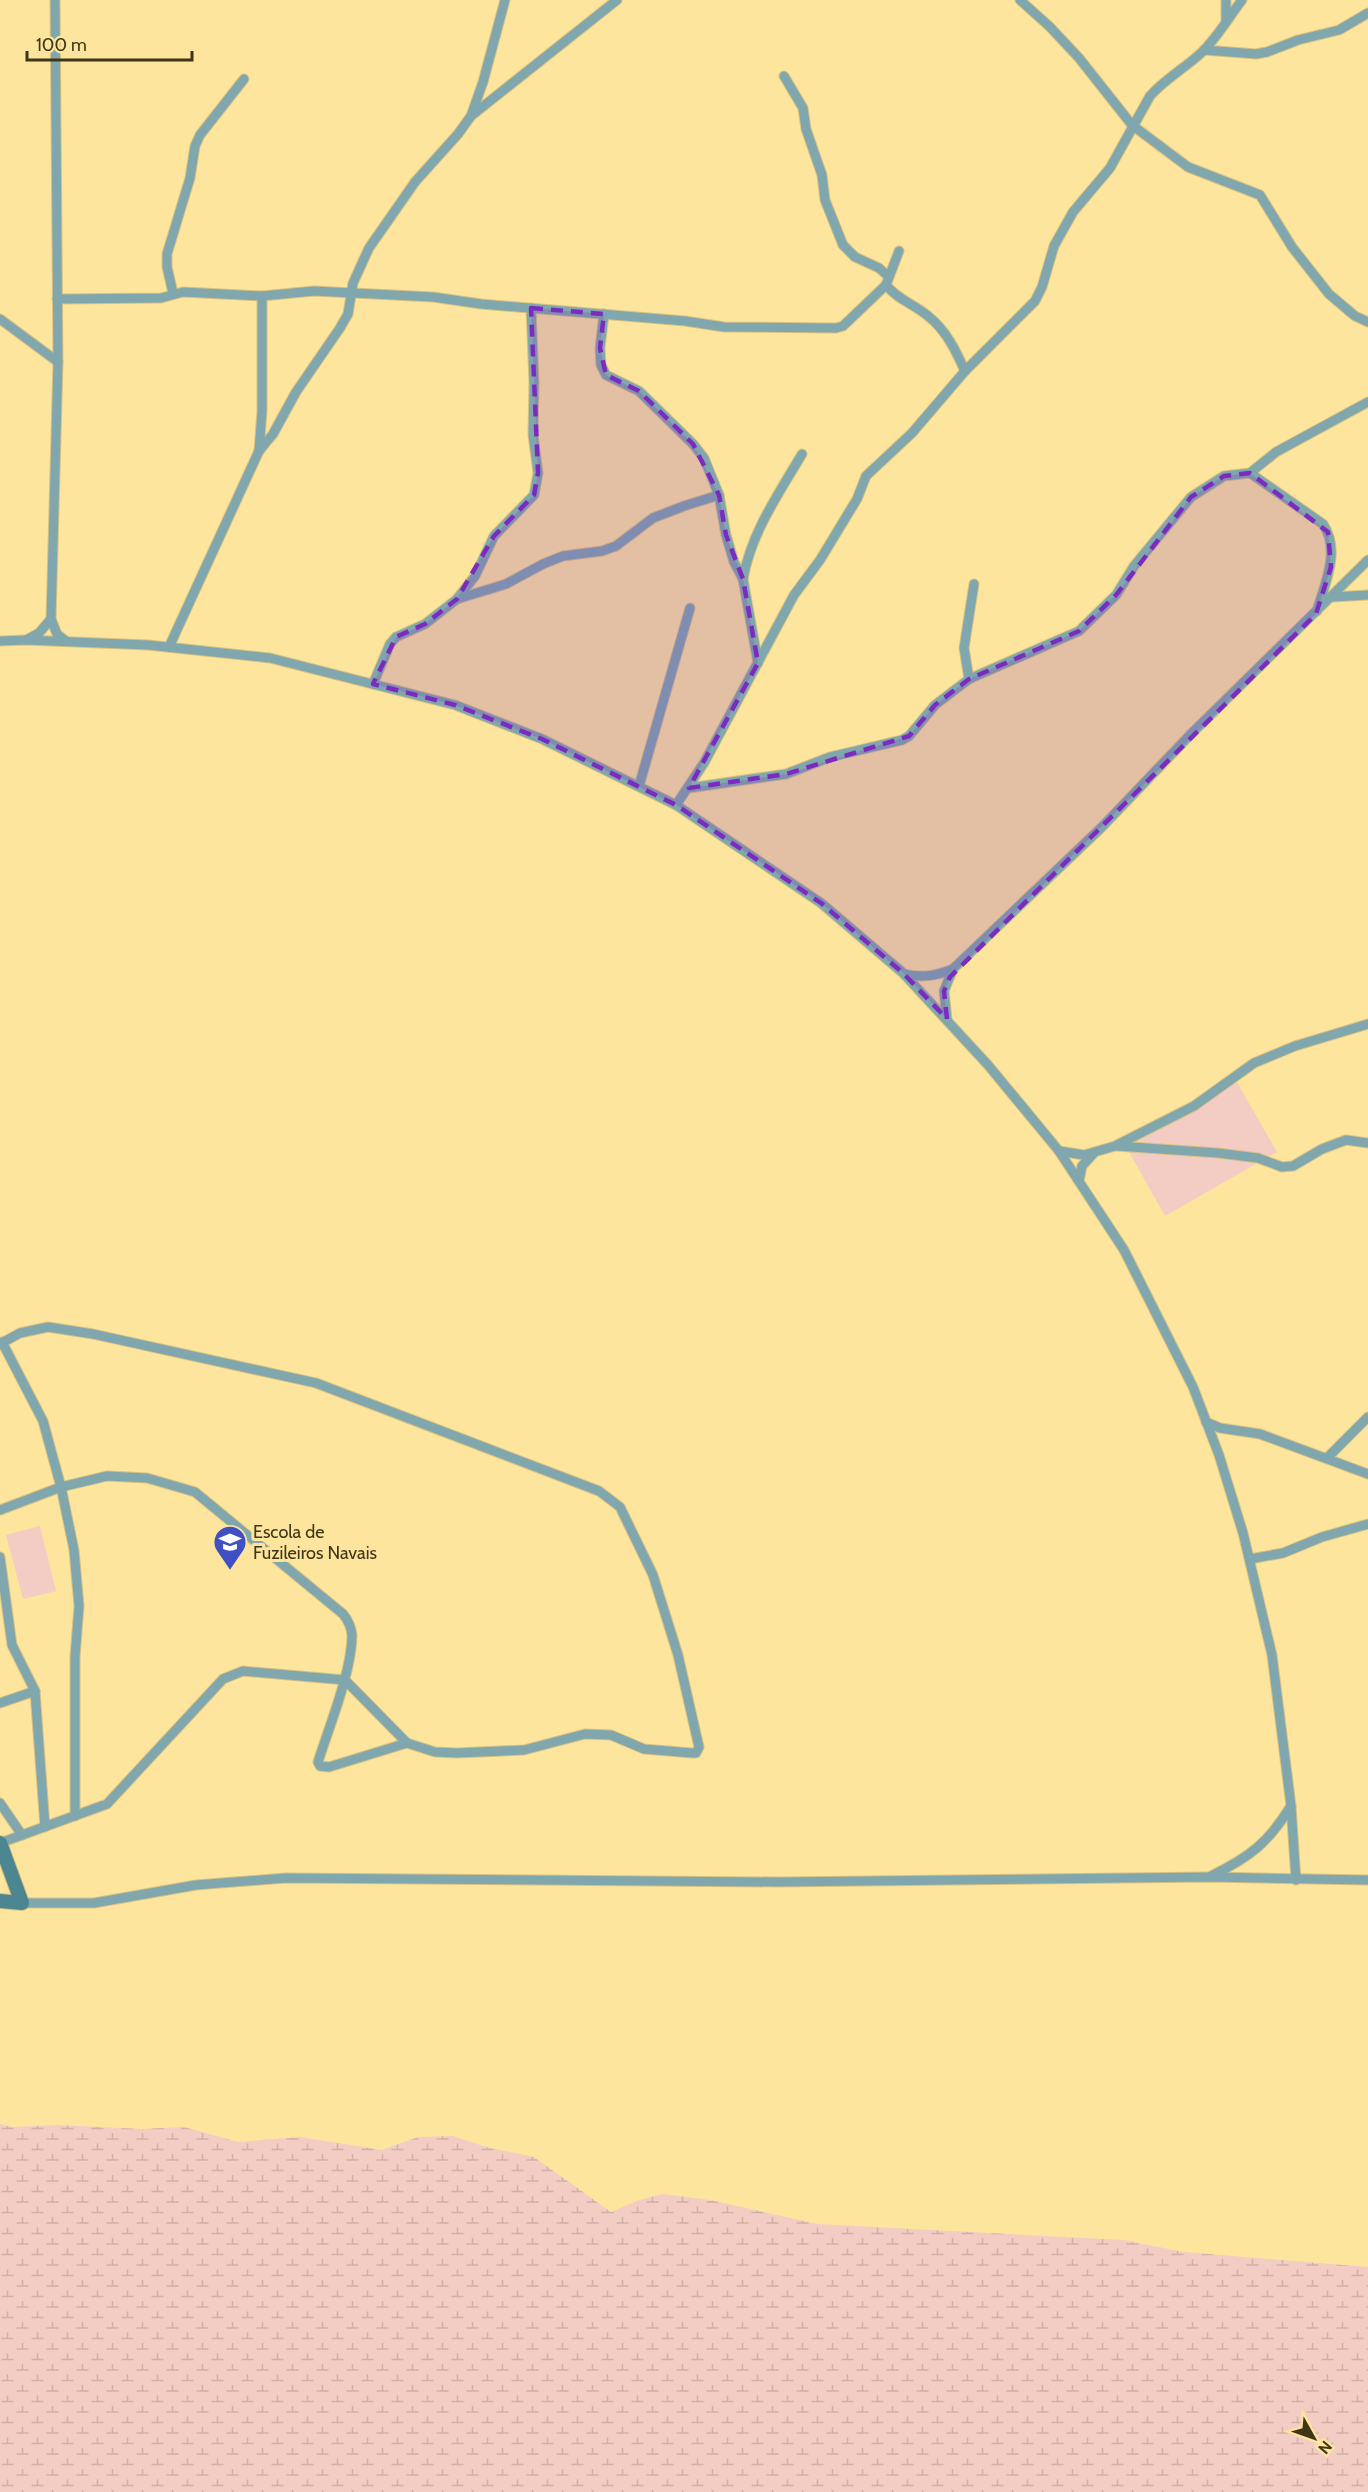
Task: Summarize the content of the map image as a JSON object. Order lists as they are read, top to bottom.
{
  "places": {
    "school or university": ["Escola de Fuzileiros Navais"]
  },
  "scale_bar": "100 m",
  "north": "bottom right"
}
